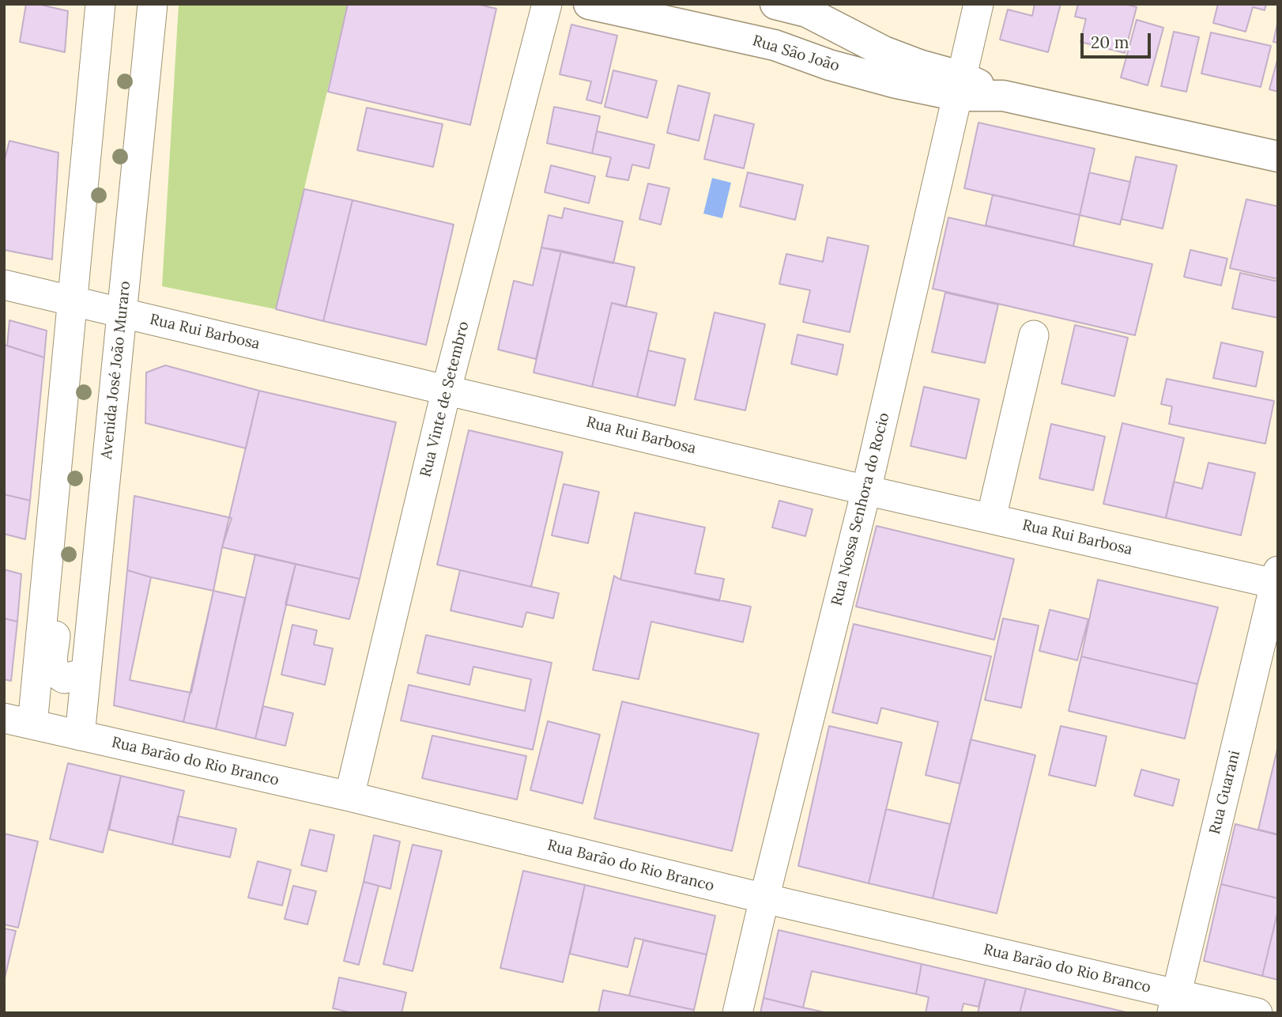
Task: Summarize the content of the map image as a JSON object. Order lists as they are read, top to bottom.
{
  "streets": {
    "main road": ["Rua São João"],
    "street": [
      "Rua Rui Barbosa",
      "Avenida José João Muraro",
      "Rua Vinte de Setembro",
      "Rua Nossa Senhora do Rocio",
      "Rua Barão do Rio Branco",
      "Rua Guarani"
    ]
  },
  "crossings": [
    ["Rua São João", "Rua Nossa Senhora do Rocio"],
    ["Rua Rui Barbosa", "Avenida José João Muraro"],
    ["Rua Rui Barbosa", "Rua Vinte de Setembro"],
    ["Rua Rui Barbosa", "Rua Nossa Senhora do Rocio"],
    ["Rua Rui Barbosa", "Rua Guarani"],
    ["Avenida José João Muraro", "Rua Barão do Rio Branco"],
    ["Rua Vinte de Setembro", "Rua Barão do Rio Branco"],
    ["Rua Nossa Senhora do Rocio", "Rua Barão do Rio Branco"],
    ["Rua Barão do Rio Branco", "Rua Guarani"]
  ],
  "scale_bar": "20 m"
}
